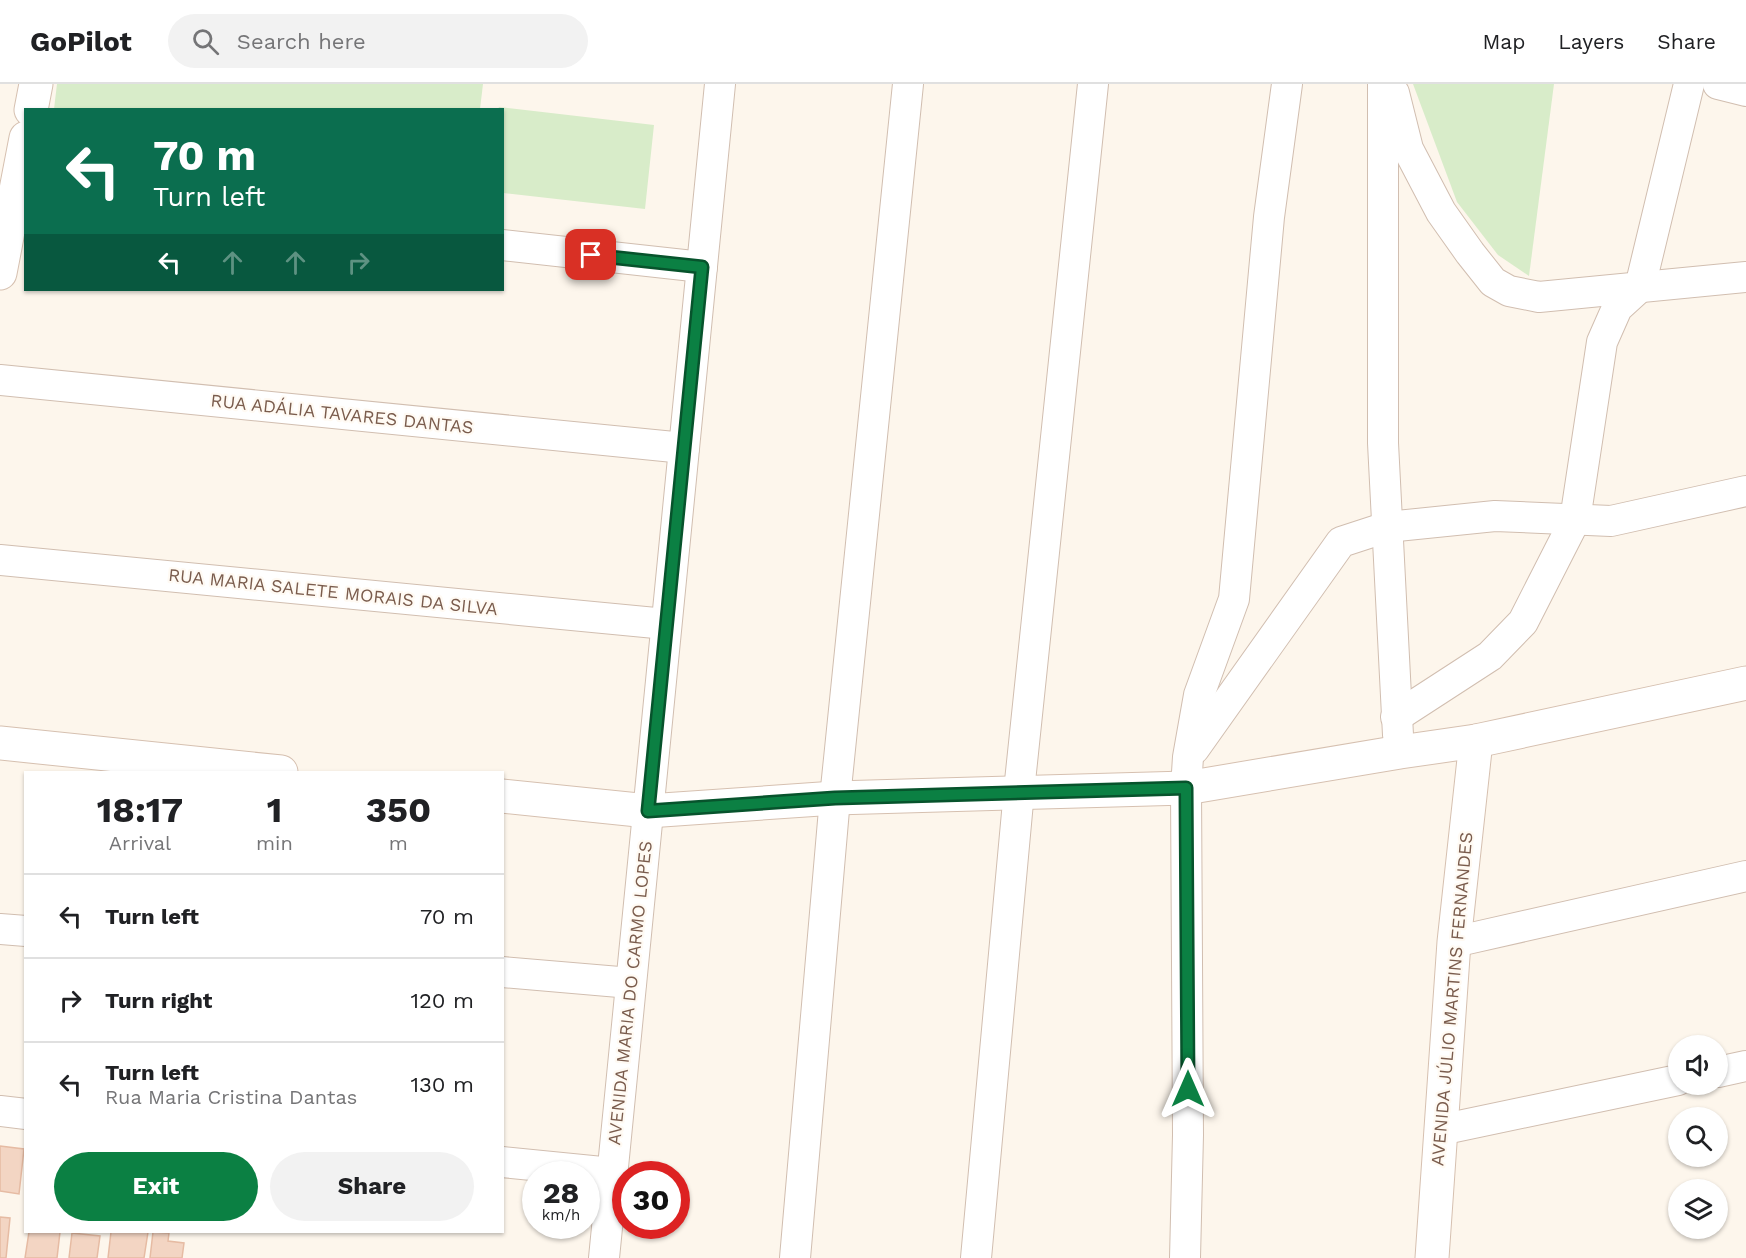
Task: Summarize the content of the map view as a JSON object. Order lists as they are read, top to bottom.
{
  "streets": {
    "street": [
      "RUA ADÁLIA TAVARES DANTAS",
      "RUA MARIA SALETE MORAIS DA SILVA",
      "AVENIDA MARIA DO CARMO LOPES",
      "AVENIDA JÚLIO MARTINS FERNANDES"
    ]
  },
  "crossings": [
    ["RUA ADÁLIA TAVARES DANTAS", "AVENIDA MARIA DO CARMO LOPES"],
    ["RUA MARIA SALETE MORAIS DA SILVA", "AVENIDA MARIA DO CARMO LOPES"]
  ],
  "page": {
    "header": "GoPilot",
    "search": "Search here",
    "nav": ["Map", "Layers", "Share"],
    "turn": ["70 m", "Turn left"],
    "eta": [
      "18:17",
      "Arrival",
      "1",
      "min",
      "350",
      "m"
    ],
    "list": [
      {
        "name": "Turn left",
        "value": "70 m"
      },
      {
        "name": "Turn right",
        "value": "120 m"
      },
      {
        "name": "Turn left",
        "note": "Rua Maria Cristina Dantas",
        "value": "130 m"
      }
    ],
    "buttons": ["Exit", "Share"],
    "speed": "28 km/h",
    "limit": "30"
  }
}
